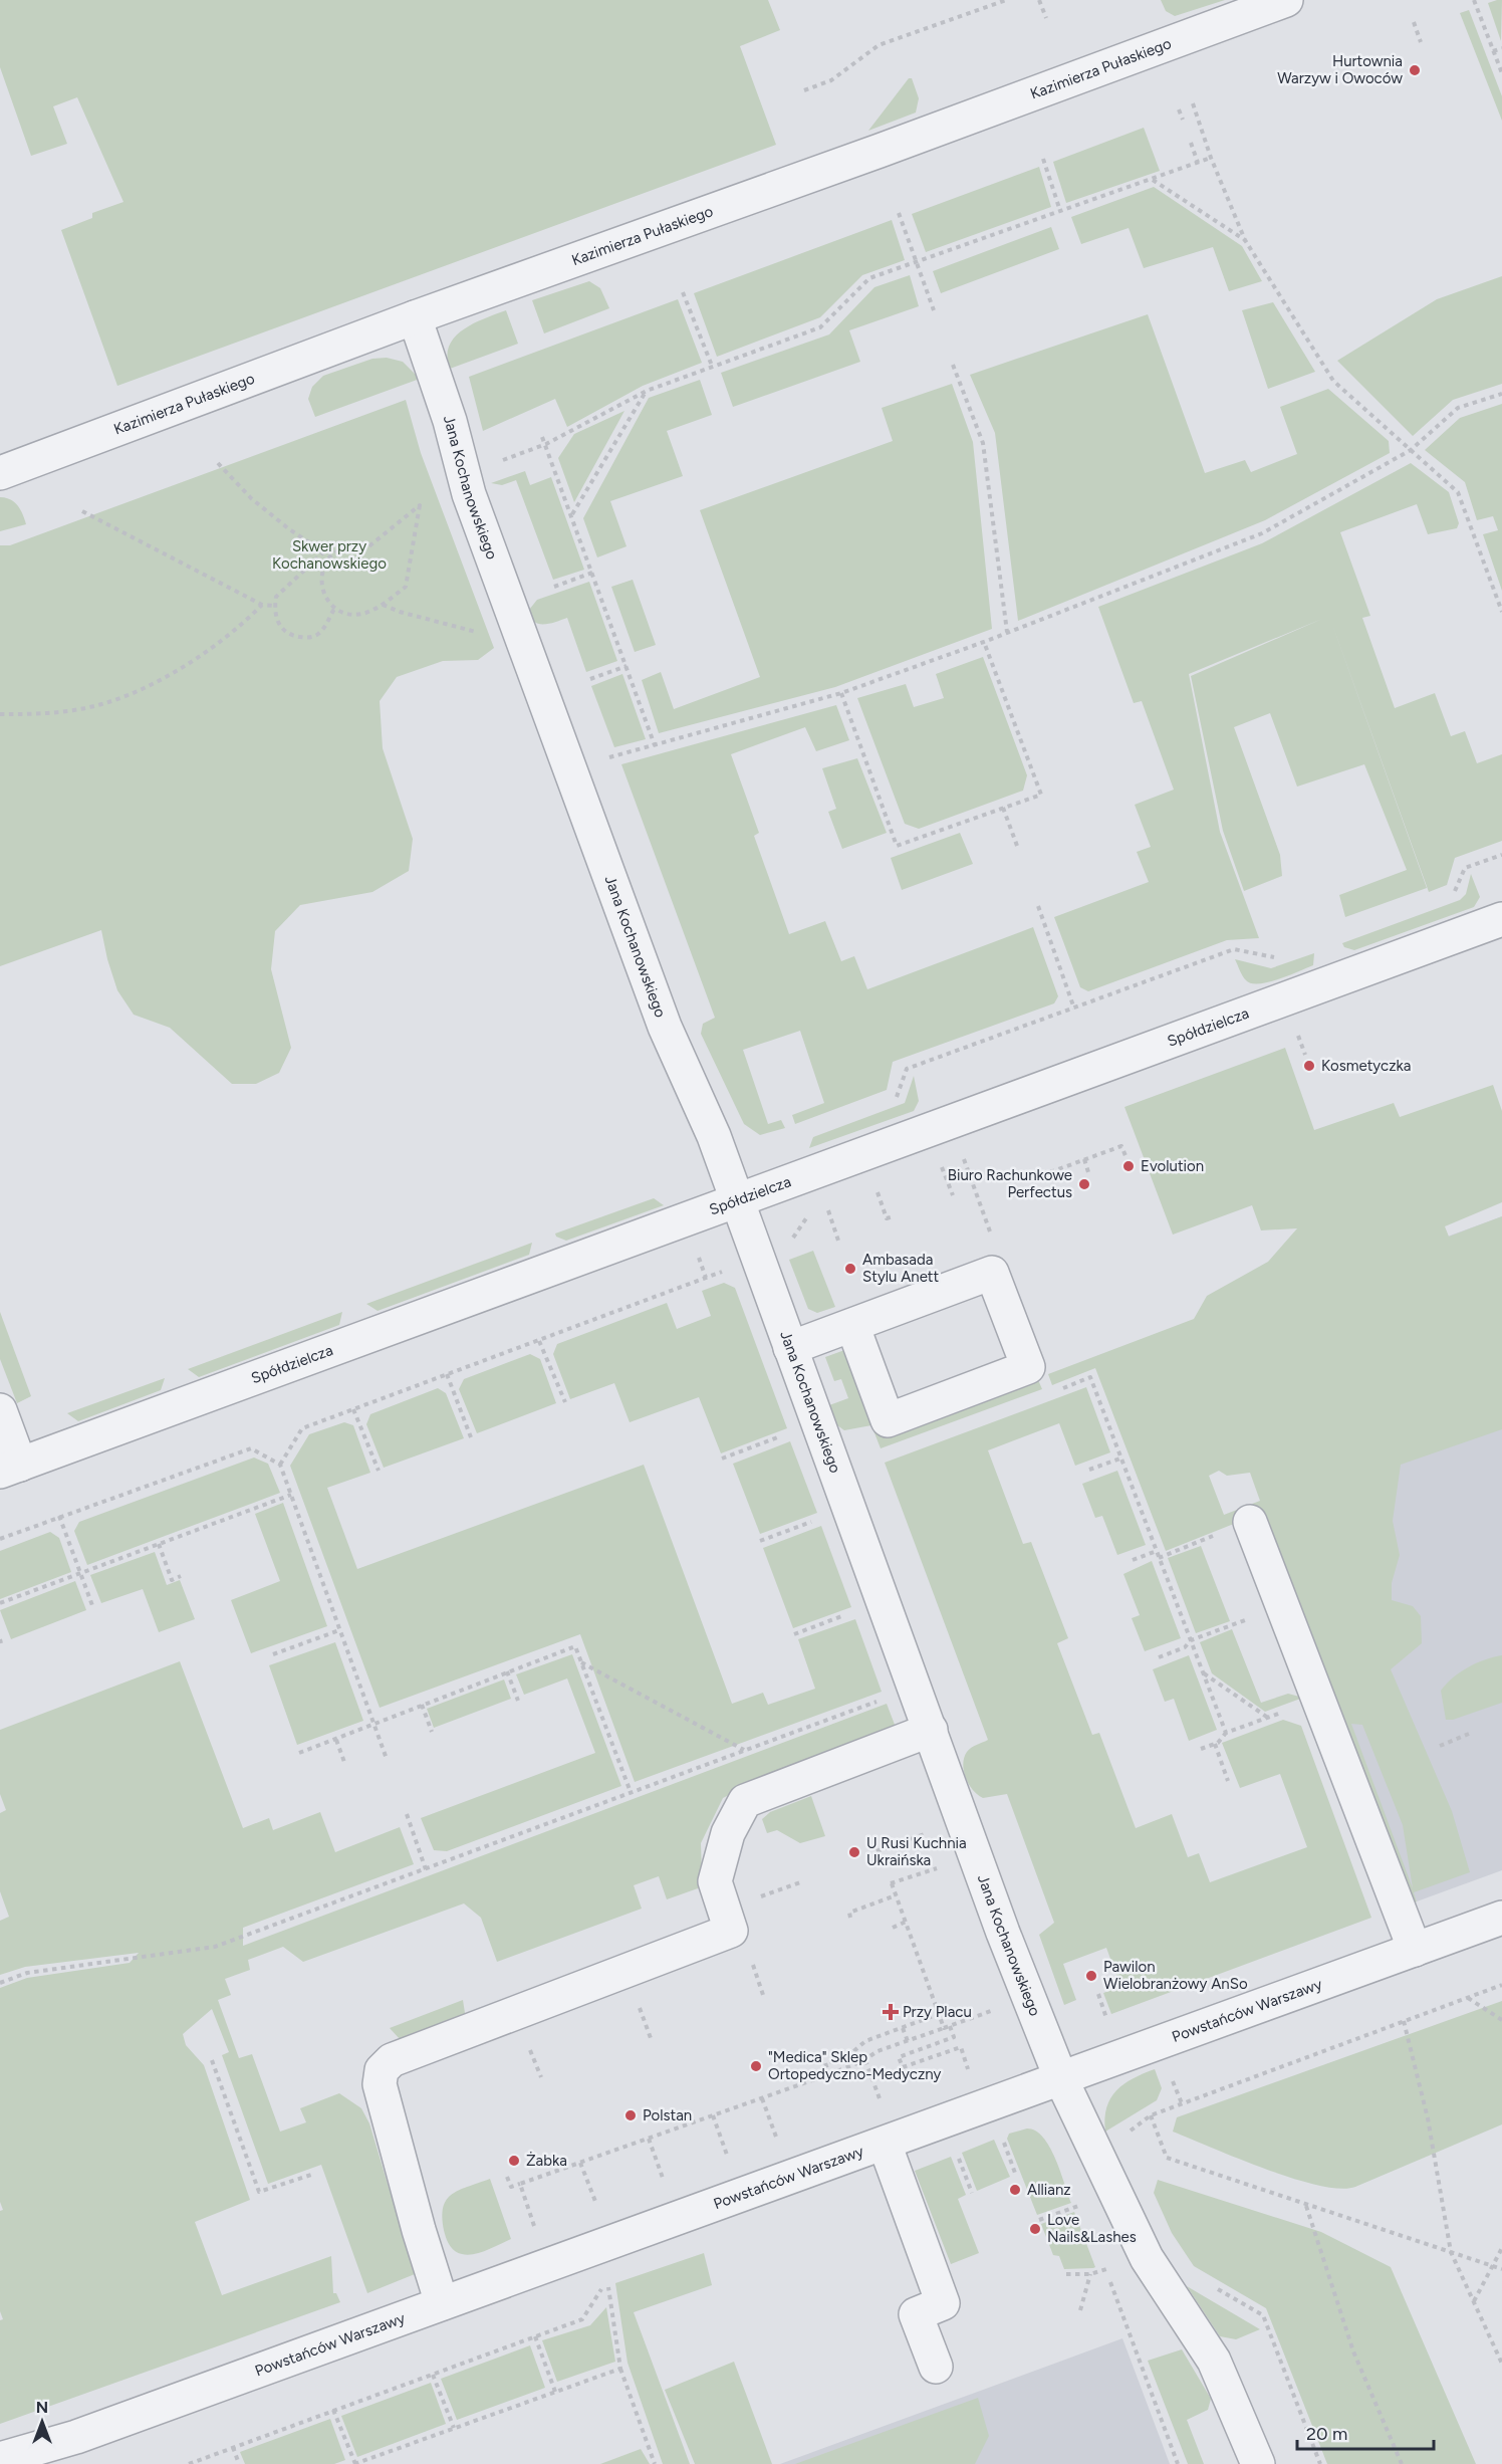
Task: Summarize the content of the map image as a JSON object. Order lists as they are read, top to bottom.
{
  "streets": {
    "street": [
      "Kazimierza Pułaskiego",
      "Jana Kochanowskiego",
      "Spółdzielcza",
      "Powstańców Warszawy"
    ]
  },
  "crossings": [
    ["Kazimierza Pułaskiego", "Jana Kochanowskiego"],
    ["Jana Kochanowskiego", "Spółdzielcza"],
    ["Jana Kochanowskiego", "Powstańców Warszawy"]
  ],
  "parks": ["Skwer przy Kochanowskiego"],
  "places": {
    "other": [
      "Hurtownia Warzyw i Owoców",
      "Kosmetyczka",
      "Evolution",
      "Biuro Rachunkowe Perfectus",
      "Ambasada Stylu Anett",
      "U Rusi Kuchnia Ukraińska",
      "Pawilon Wielobranżowy AnSo",
      "\"Medica\" Sklep Ortopedyczno-Medyczny",
      "Polstan",
      "Żabka",
      "Allianz",
      "Love Nails&Lashes"
    ],
    "health": ["Przy Placu"]
  },
  "scale_bar": "20 m",
  "north": "top"
}
